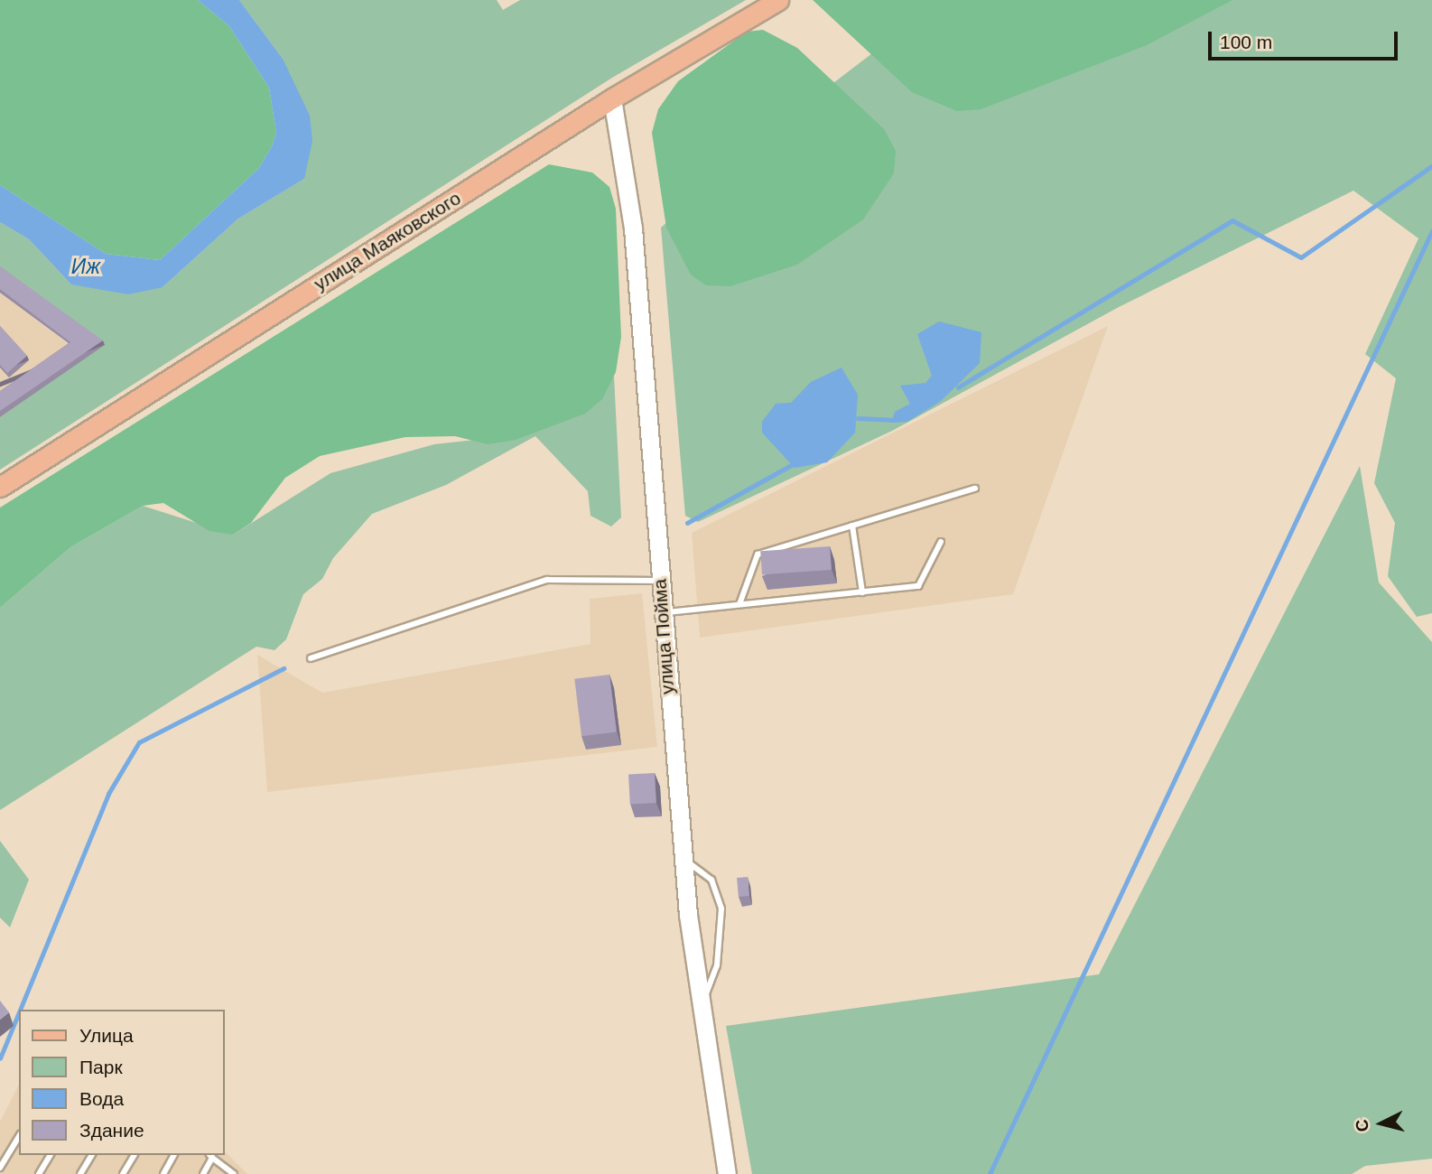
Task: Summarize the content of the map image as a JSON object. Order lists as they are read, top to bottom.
{
  "streets": {
    "main road": ["улица Маяковского", "улица Пойма"]
  },
  "crossings": [
    ["улица Маяковского", "улица Пойма"]
  ],
  "water": ["Иж"],
  "legend": [
    "Улица",
    "Парк",
    "Вода",
    "Здание"
  ],
  "scale_bar": "100 m",
  "north": "left"
}
